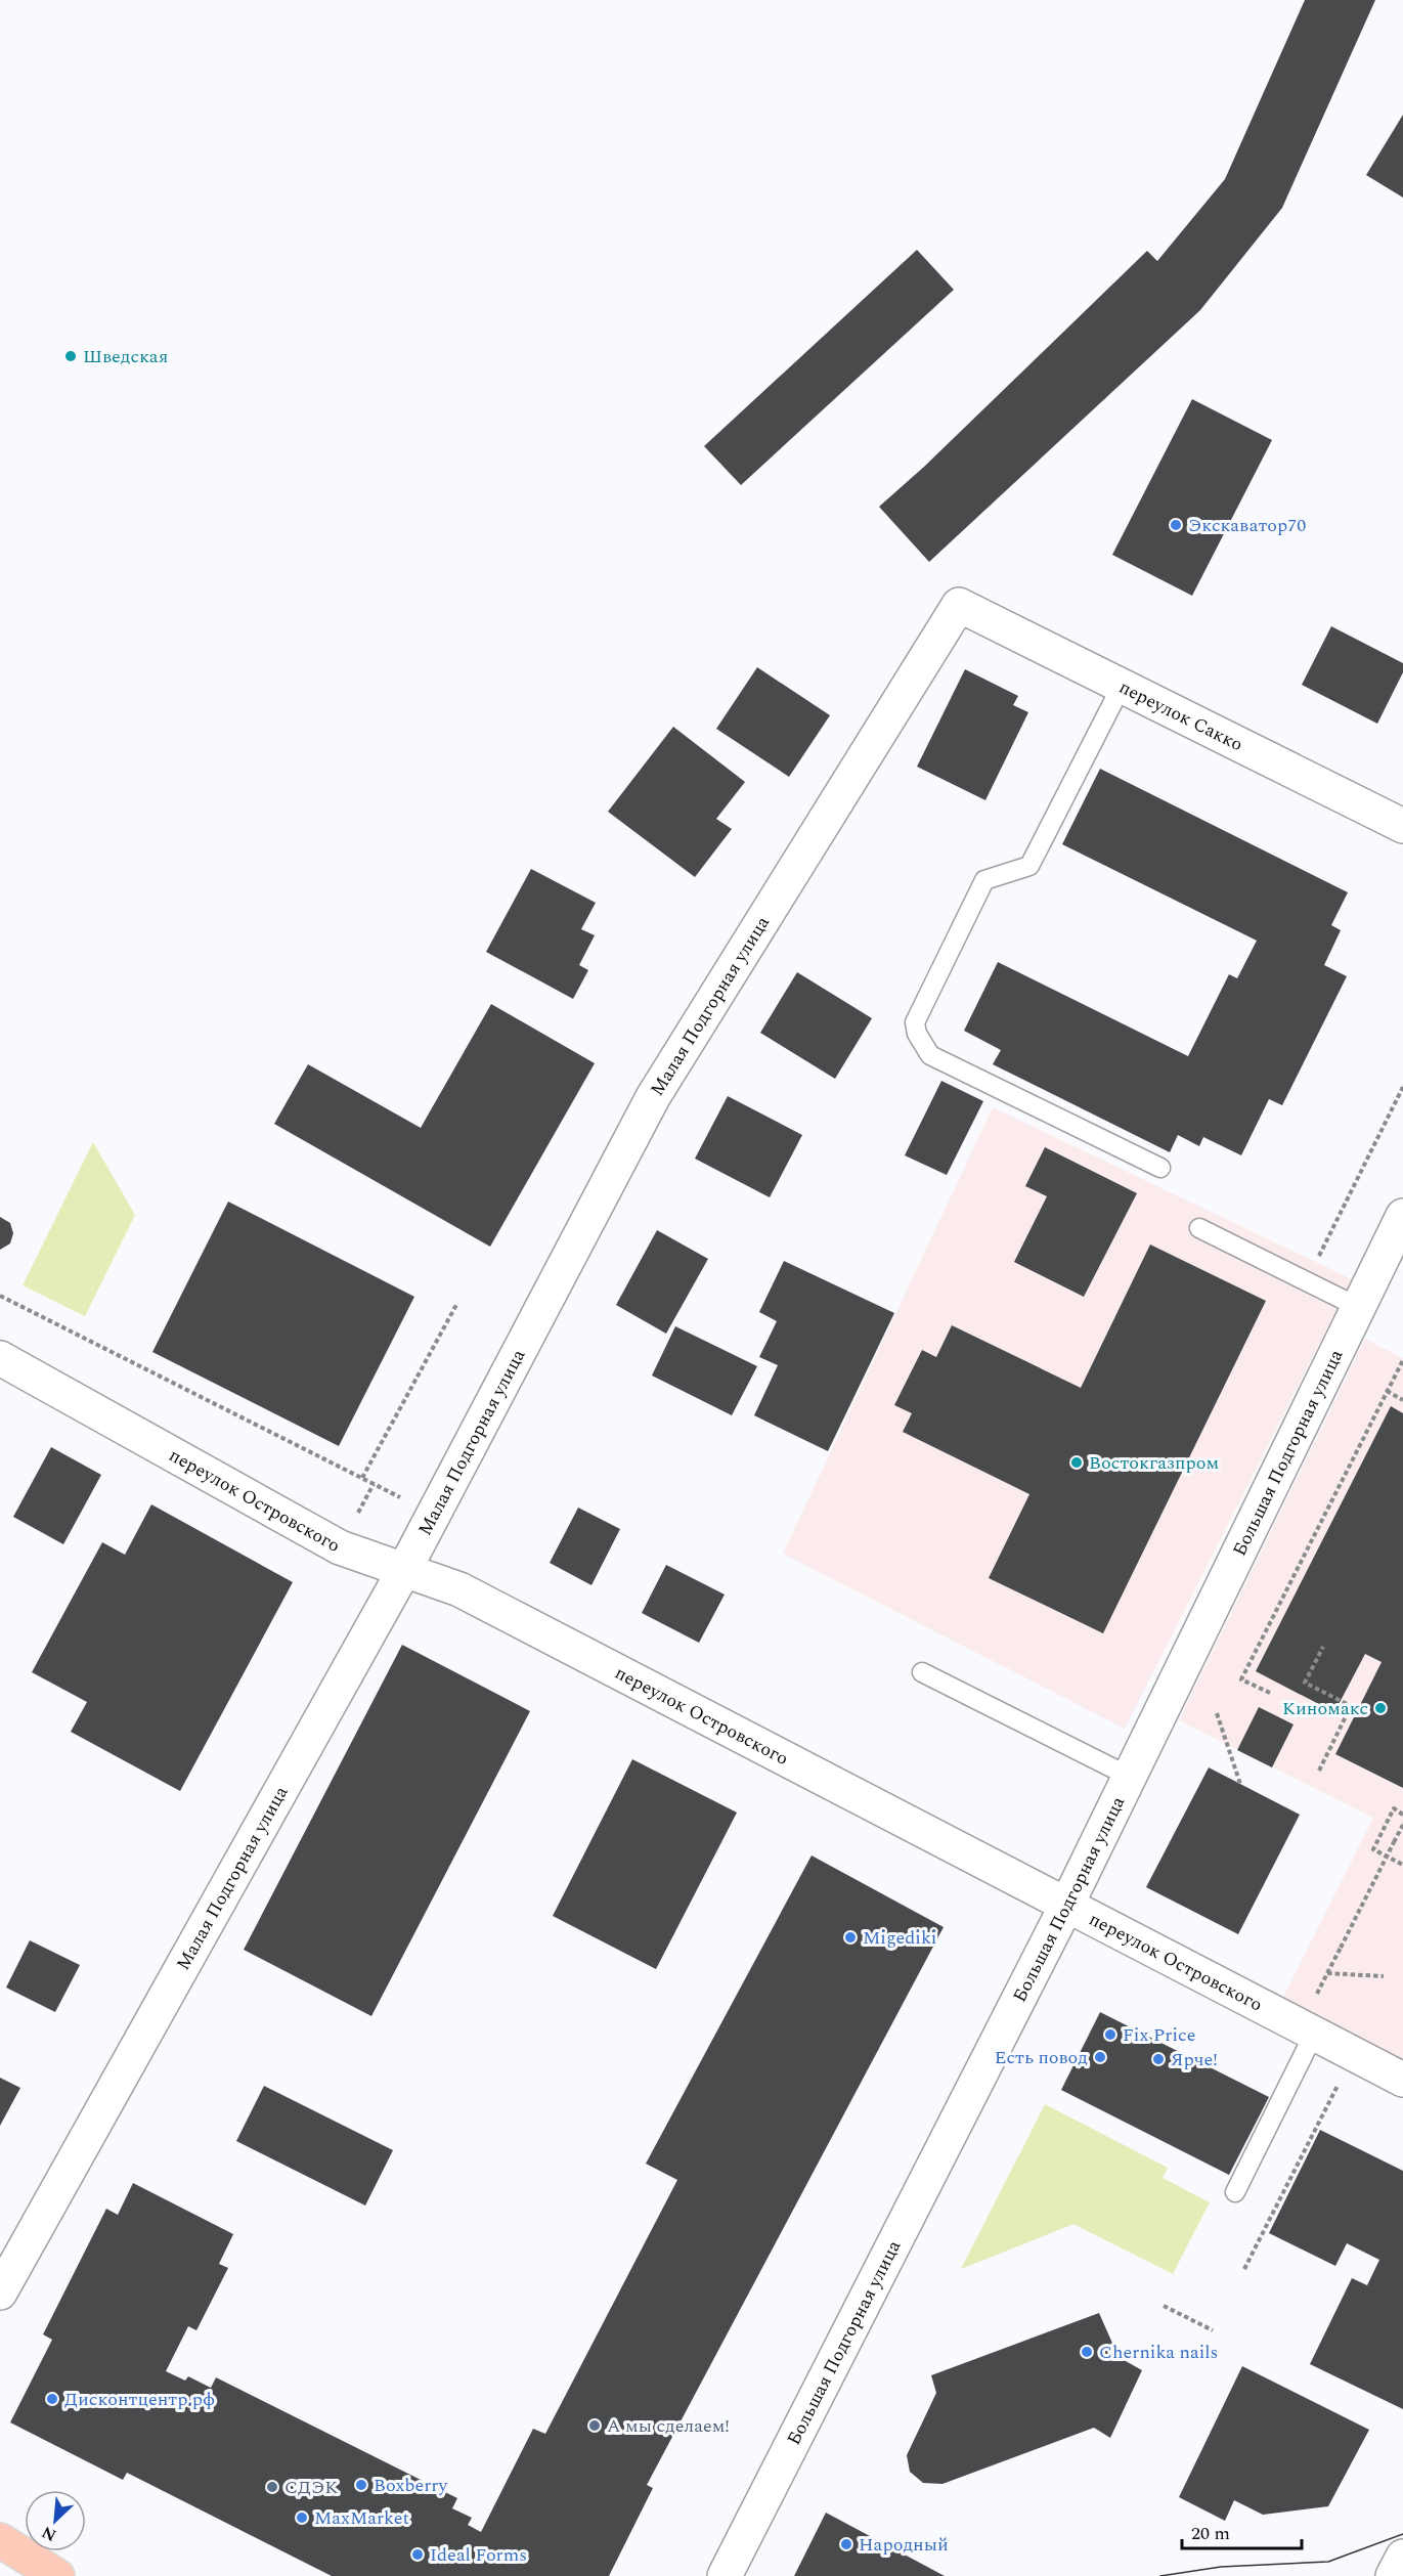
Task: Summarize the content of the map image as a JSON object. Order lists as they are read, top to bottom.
{
  "streets": {
    "street": [
      "переулок Сакко",
      "Малая Подгорная улица",
      "Большая Подгорная улица",
      "переулок Островского"
    ]
  },
  "crossings": [
    ["переулок Сакко", "Малая Подгорная улица"],
    ["Малая Подгорная улица", "переулок Островского"],
    ["Большая Подгорная улица", "переулок Островского"]
  ],
  "places": [
    "Шведская",
    "Экскаватор70",
    "Востокгазпром",
    "Киномакс",
    "Migediki",
    "Fix Price",
    "Есть повод",
    "Ярче!",
    "Chernika nails",
    "Дисконтцентр.рф",
    "А мы сделаем!",
    "Boxberry",
    "СДЭК",
    "MaxMarket",
    "Народный",
    "Ideal Forms"
  ],
  "scale_bar": "20 m",
  "north": "bottom left"
}
